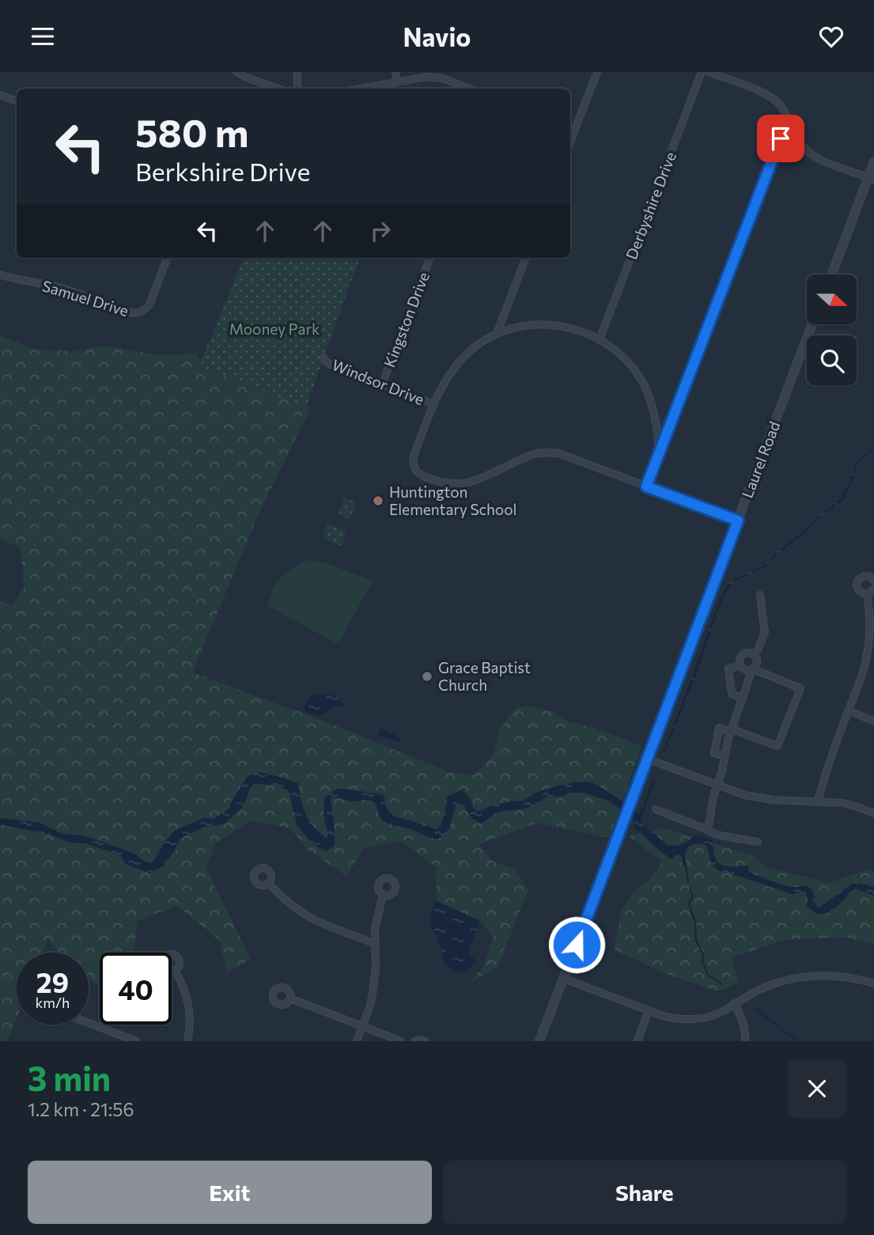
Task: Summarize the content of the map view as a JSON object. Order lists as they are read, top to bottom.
{
  "streets": {
    "street": [
      "Derbyshire Drive",
      "Samuel Drive",
      "Kingston Drive",
      "Windsor Drive",
      "Laurel Road"
    ]
  },
  "crossings": [
    ["Kingston Drive", "Windsor Drive"]
  ],
  "parks": ["Mooney Park"],
  "places": ["Huntington Elementary School", "Grace Baptist Church"],
  "north": "right",
  "page": {
    "header": "Navio",
    "turn": ["580 m", "Berkshire Drive"],
    "speed": "29 km/h",
    "limit": "40",
    "heading": ["3 min", "1.2 km · 21:56"],
    "buttons": ["Exit", "Share"]
  }
}
